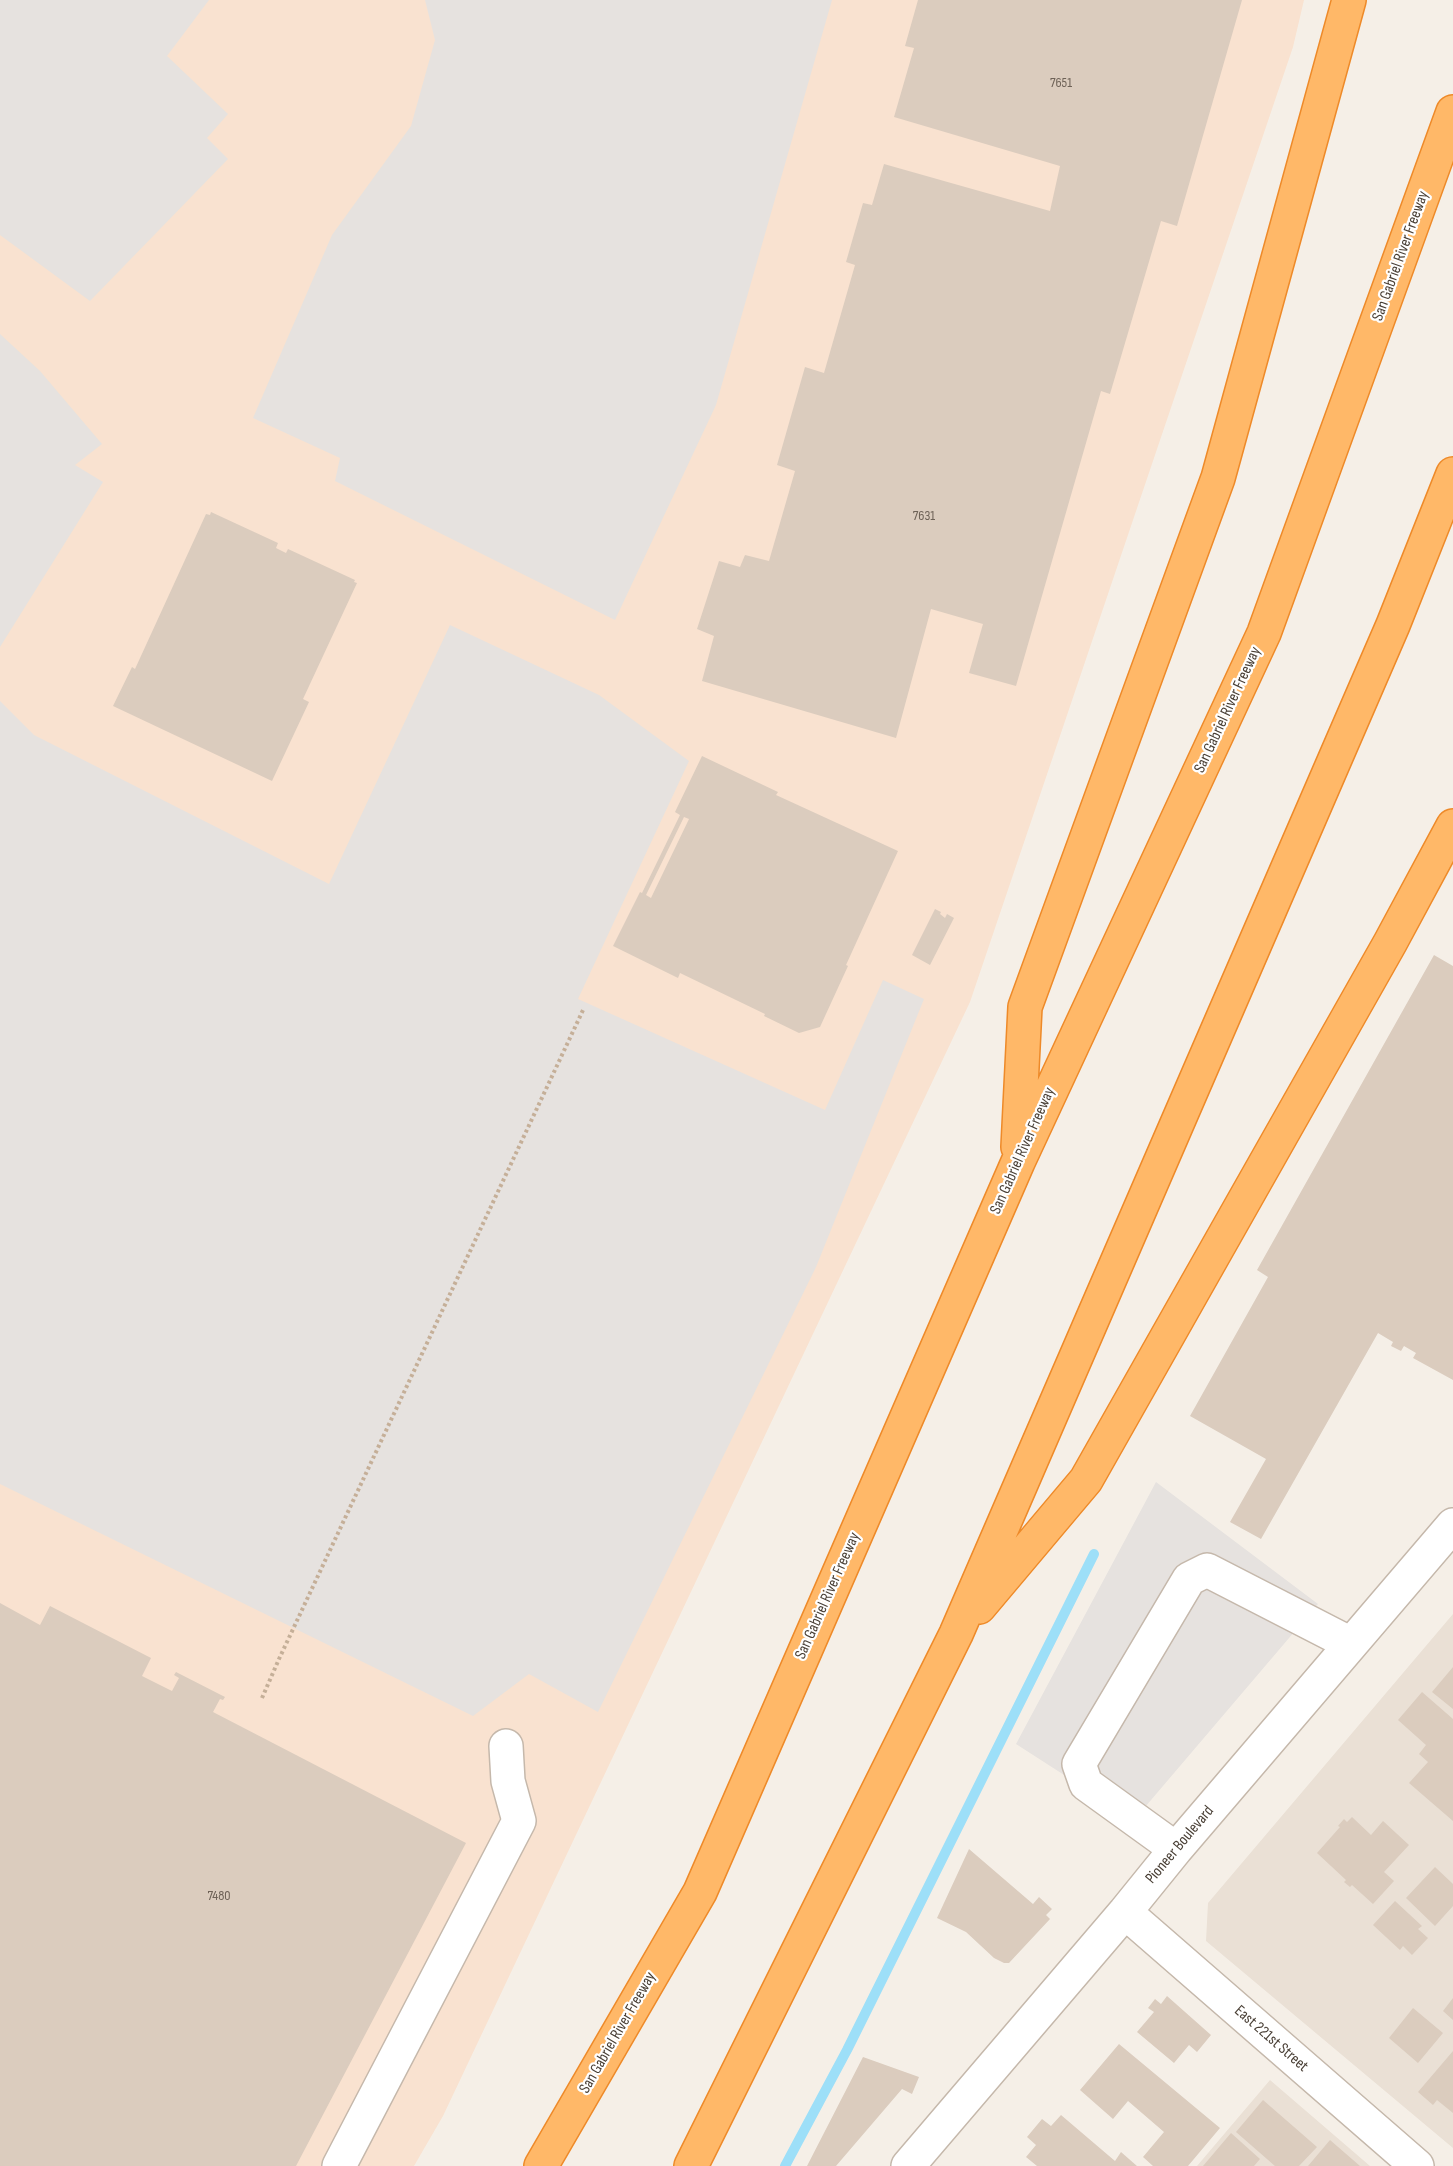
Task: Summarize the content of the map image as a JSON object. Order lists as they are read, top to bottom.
{
  "streets": {
    "highway": ["San Gabriel River Freeway"],
    "street": ["Pioneer Boulevard", "East 221st Street"]
  },
  "crossings": [
    ["Pioneer Boulevard", "East 221st Street"]
  ],
  "house_numbers": ["7651", "7631", "7480"]
}
